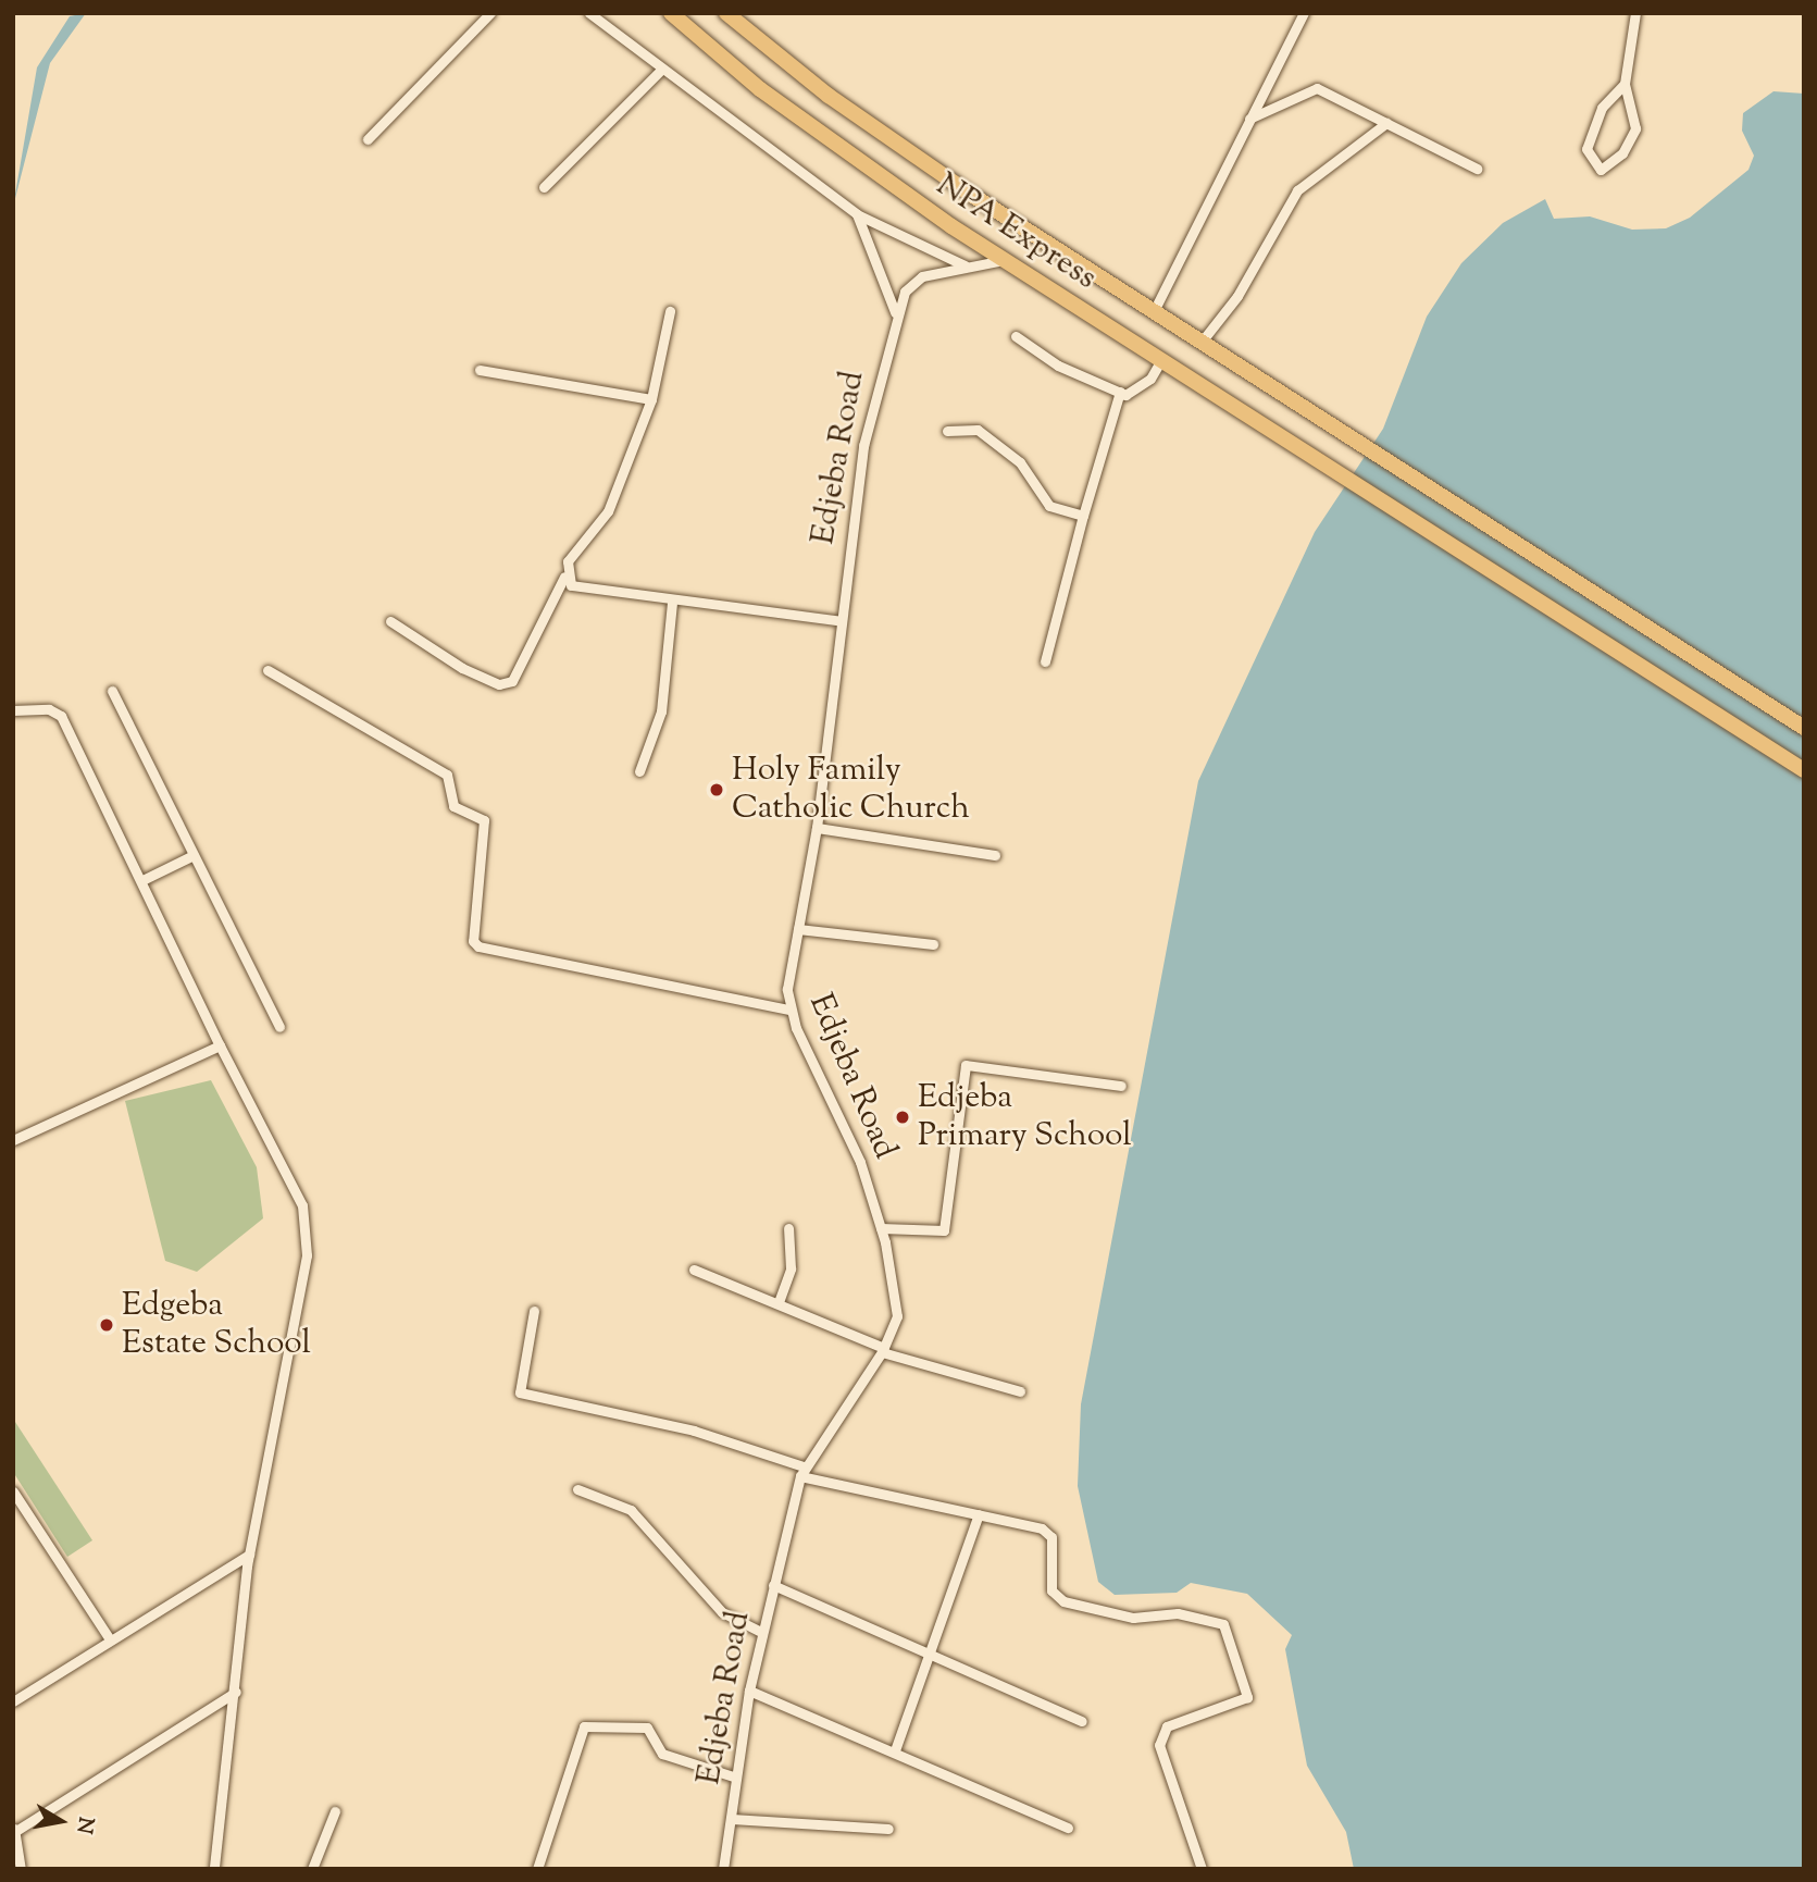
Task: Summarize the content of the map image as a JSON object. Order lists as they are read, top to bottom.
{
  "streets": {
    "main road": ["NPA Express"],
    "street": ["Edjeba Road"]
  },
  "crossings": [
    ["NPA Express", "Edjeba Road"]
  ],
  "places": ["Holy Family Catholic Church", "Edjeba Primary School", "Edgeba Estate School"],
  "north": "right"
}
